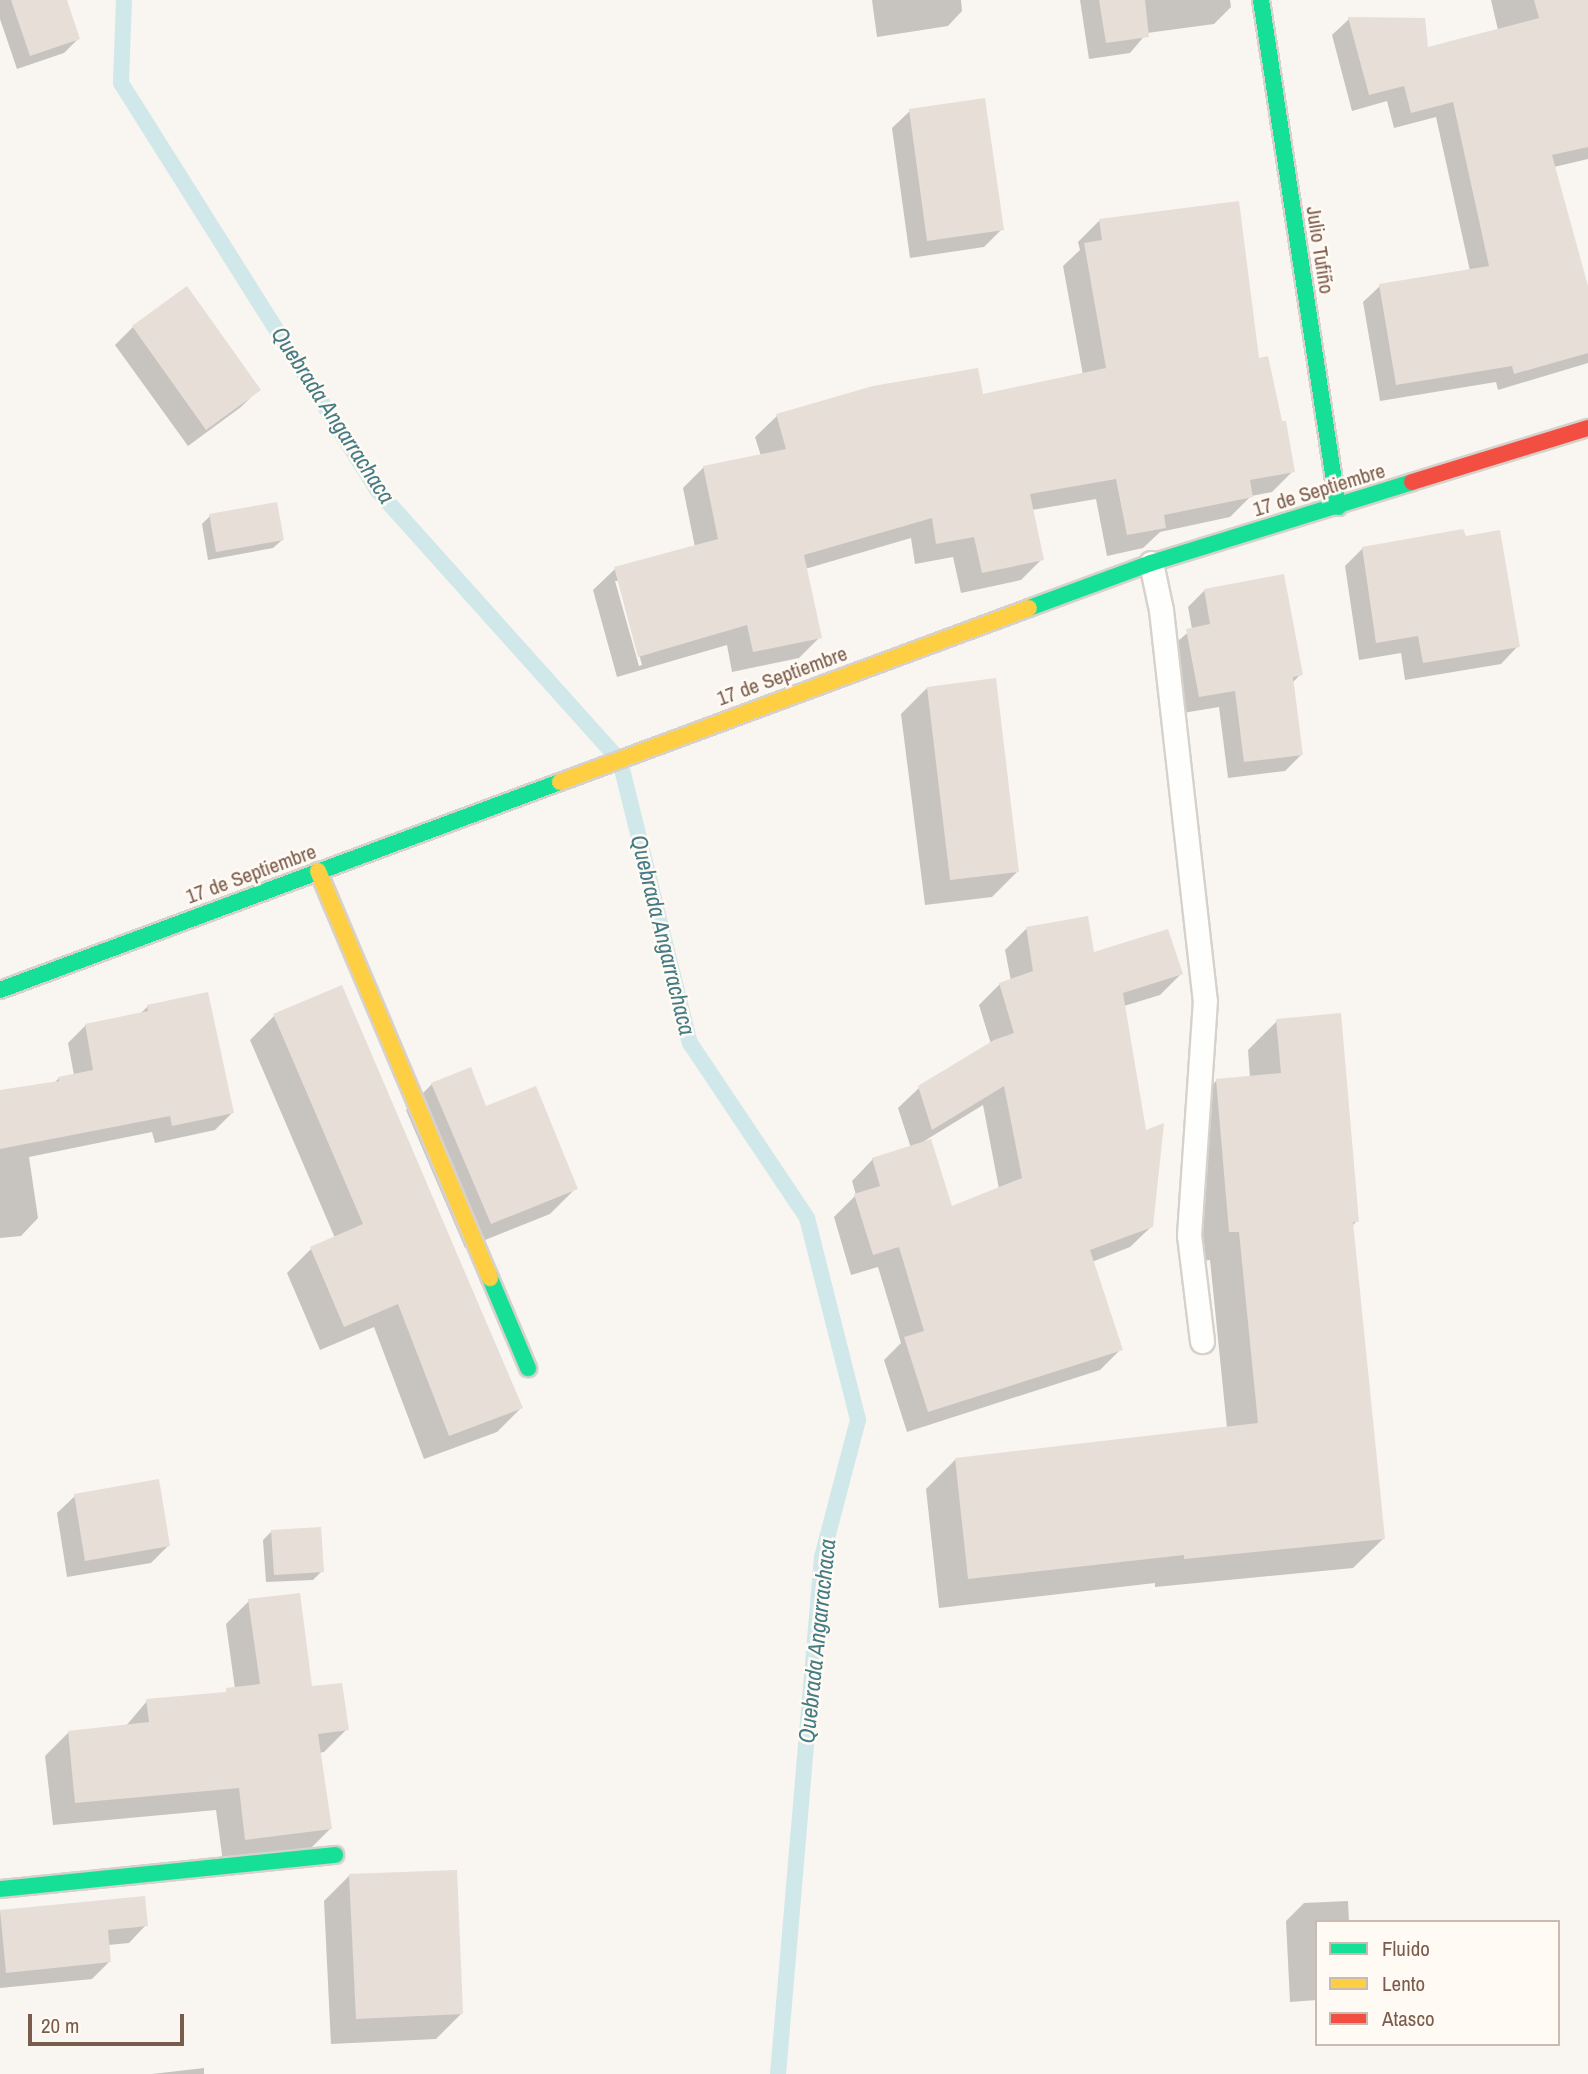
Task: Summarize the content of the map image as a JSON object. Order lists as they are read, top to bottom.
{
  "streets": {
    "street": ["Julio Tufiño", "17 de Septiembre"]
  },
  "crossings": [
    ["Julio Tufiño", "17 de Septiembre"]
  ],
  "water": ["Quebrada Angarrachaca"],
  "legend": ["Fluido", "Lento", "Atasco"],
  "scale_bar": "20 m"
}
